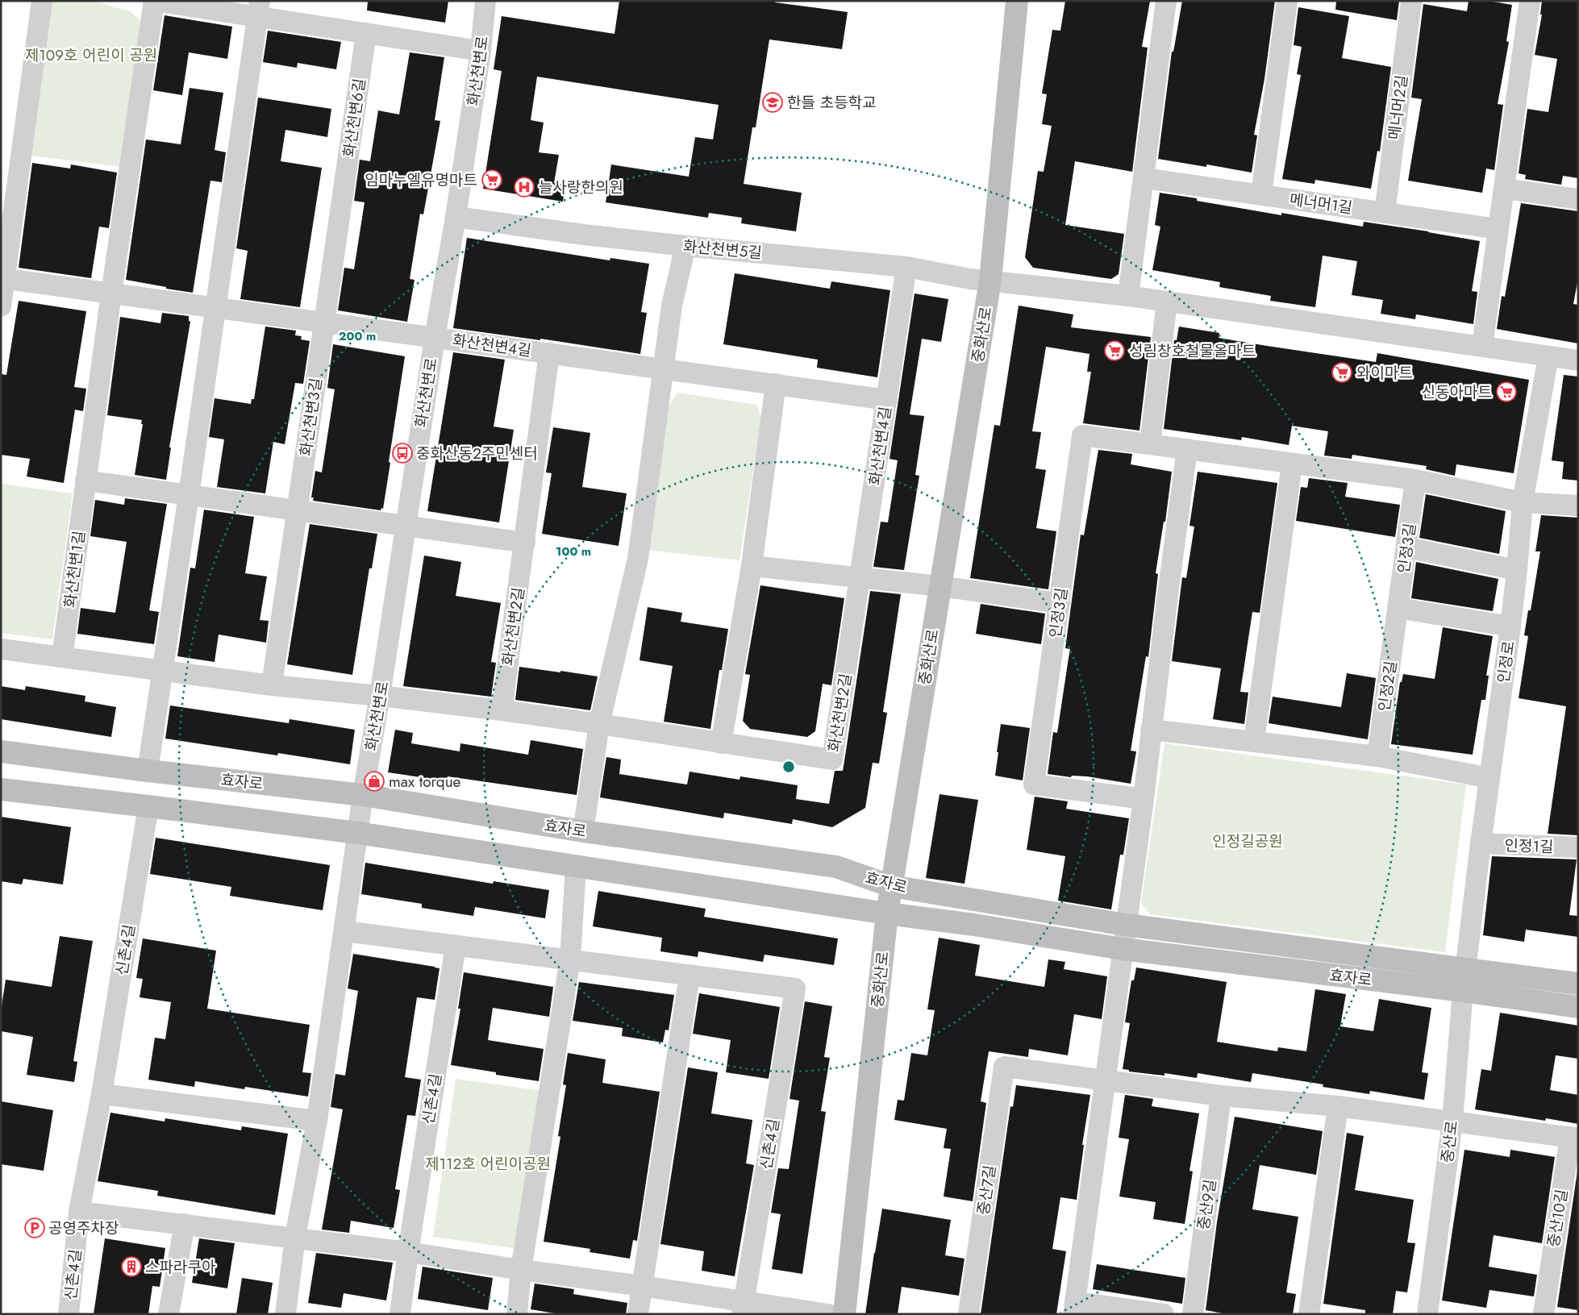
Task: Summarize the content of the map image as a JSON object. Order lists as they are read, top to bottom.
{
  "streets": {
    "street": [
      "화산천변로",
      "메너머2길",
      "화산천변6길",
      "메너머1길",
      "화산천변5길",
      "중화산로",
      "화산천변4길",
      "화산천변3길",
      "인정3길",
      "화산천변1길",
      "화산천변2길",
      "인정로",
      "인정2길",
      "효자로",
      "인정1길",
      "신촌4길",
      "중산로",
      "중산7길",
      "중산9길",
      "중산10길"
    ]
  },
  "crossings": [
    ["화산천변로", "화산천변5길"],
    ["화산천변로", "화산천변4길"],
    ["화산천변로", "화산천변2길"],
    ["화산천변로", "효자로"],
    ["메너머2길", "메너머1길"],
    ["화산천변6길", "화산천변3길"],
    ["화산천변5길", "중화산로"],
    ["중화산로", "효자로"],
    ["화산천변4길", "화산천변2길"],
    ["인정3길", "인정로"],
    ["인정3길", "인정2길"],
    ["인정로", "효자로"],
    ["인정로", "인정1길"],
    ["인정로", "중산로"],
    ["효자로", "신촌4길"],
    ["효자로", "중산로"],
    ["중산로", "중산10길"]
  ],
  "parks": ["제109호 어린이 공원", "인정길공원", "제112호 어린이공원"],
  "places": {
    "school or university": ["한들 초등학교"],
    "supermarket": [
      "임마누엘유명마트",
      "성림창호철물올마트",
      "와이마트",
      "신동아마트"
    ],
    "hospital": ["늘사랑한의원"],
    "bus stop": ["중화산동2주민센터"],
    "shop": ["max torque"],
    "parking": ["공영주차장"],
    "building": ["스파라쿠아"]
  },
  "rings": ["200 m", "100 m"]
}
